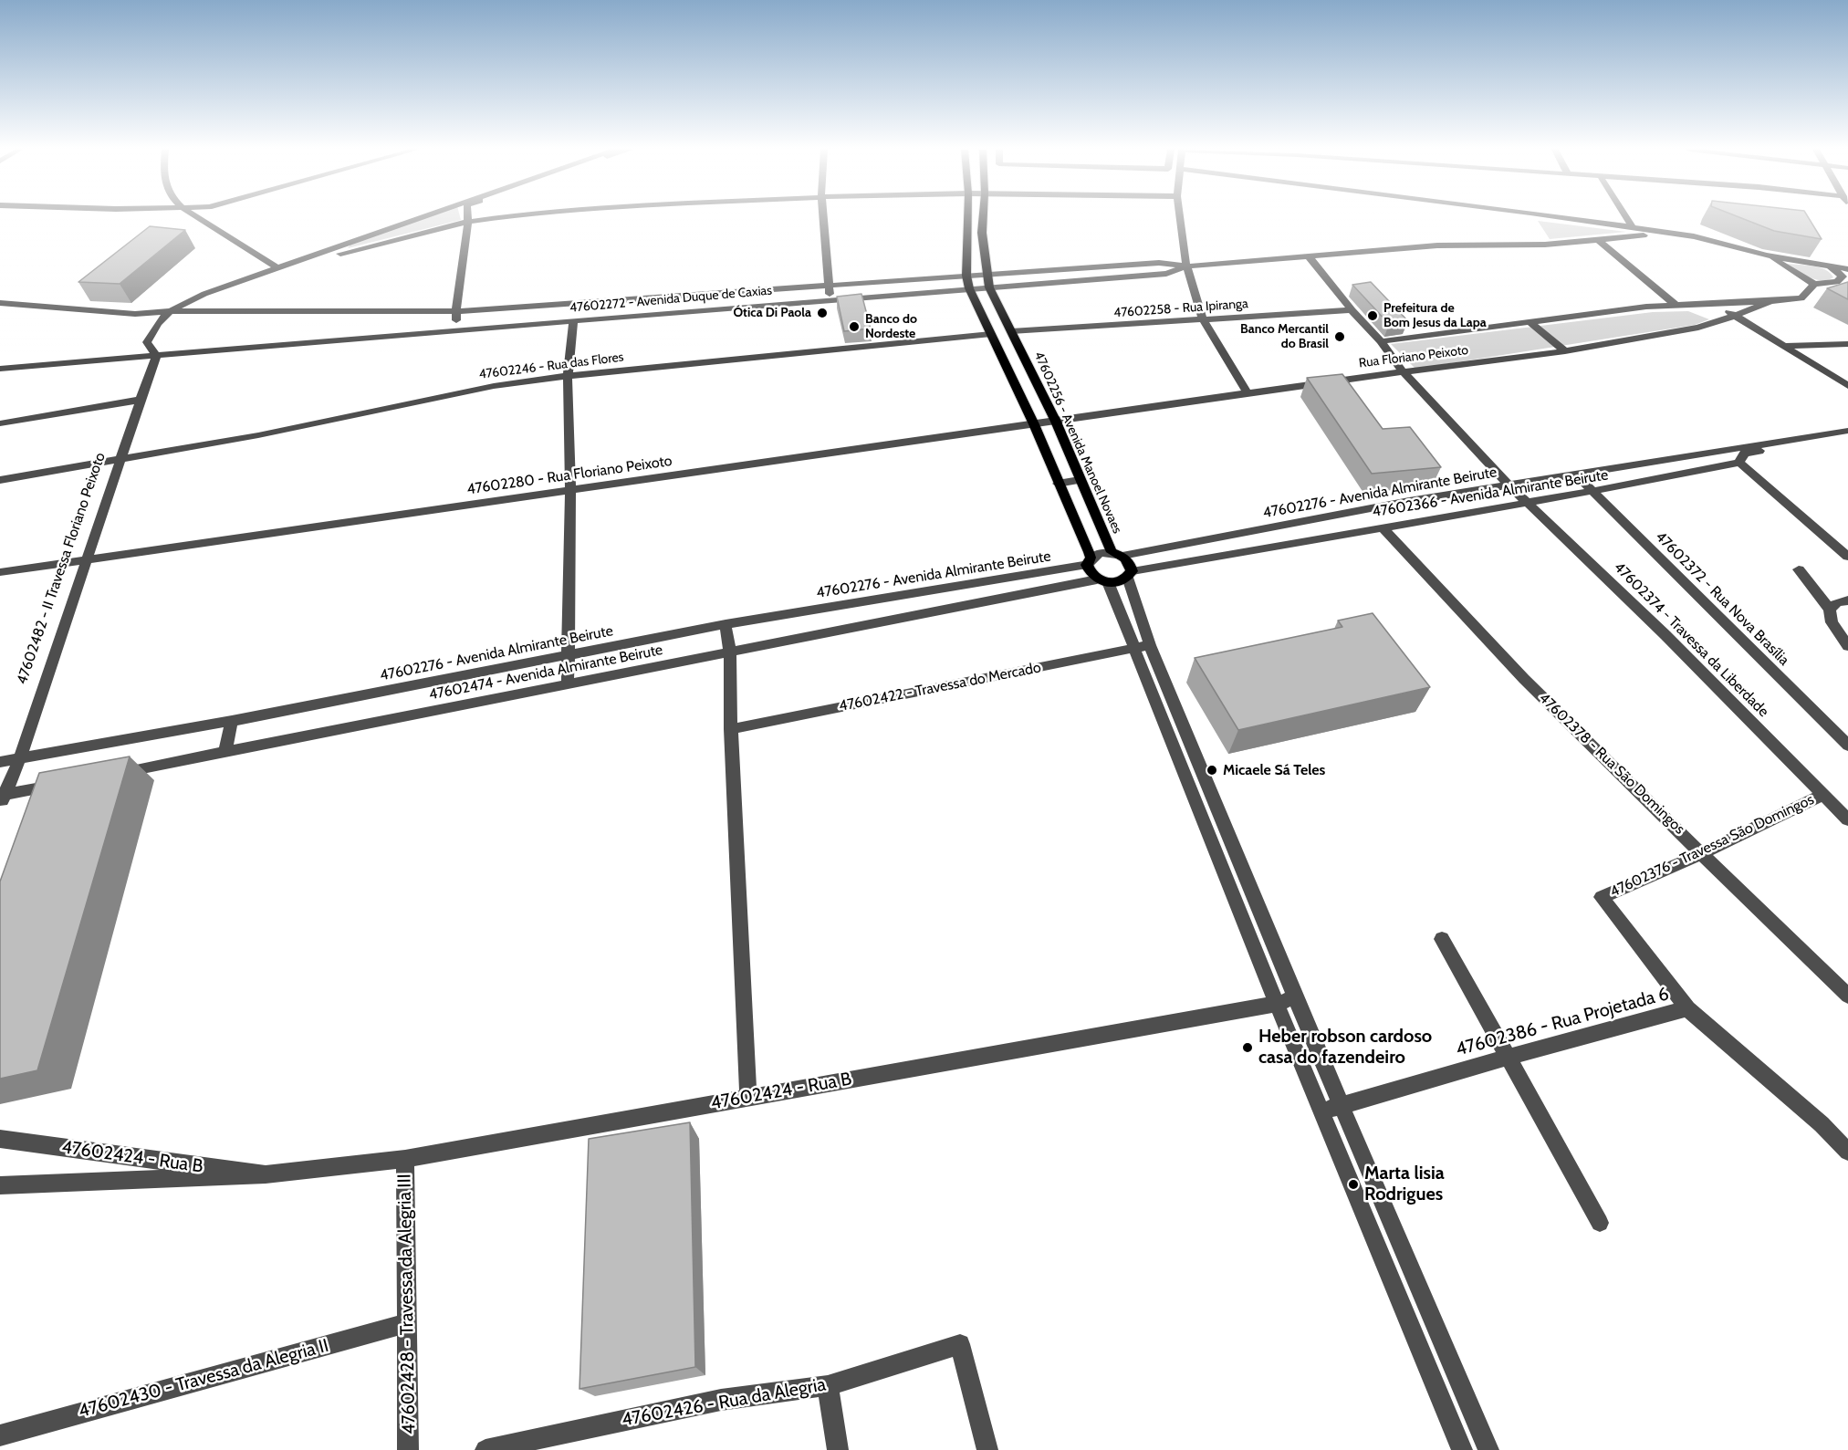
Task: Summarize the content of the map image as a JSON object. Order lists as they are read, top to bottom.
{
  "streets": {
    "main road": ["47602256 - Avenida Manoel Novaes"],
    "street": [
      "47602272 - Avenida Duque de Caxias",
      "47602258 - Rua Ipiranga",
      "Rua Floriano Peixoto",
      "47602246 - Rua das Flores",
      "47602280 - Rua Floriano Peixoto",
      "47602276 - Avenida Almirante Beirute",
      "47602366 - Avenida Almirante Beirute",
      "47602482 - II Travessa Floriano Peixoto",
      "47602372 - Rua Nova Brasília",
      "47602374 - Travessa da Liberdade",
      "47602474 - Avenida Almirante Beirute",
      "47602422 - Travessa do Mercado",
      "47602378 - Rua São Domingos",
      "47602376 - Travessa São Domingos",
      "47602386 - Rua Projetada 6",
      "47602424 - Rua B",
      "47602428 - Travessa da Alegria III",
      "47602430 - Travessa da Alegria II",
      "47602426 - Rua da Alegria"
    ]
  },
  "crossings": [
    ["47602272 - Avenida Duque de Caxias", "47602256 - Avenida Manoel Novaes"],
    ["47602272 - Avenida Duque de Caxias", "47602482 - II Travessa Floriano Peixoto"],
    ["47602272 - Avenida Duque de Caxias", "47602374 - Travessa da Liberdade"],
    ["47602258 - Rua Ipiranga", "47602256 - Avenida Manoel Novaes"],
    ["47602258 - Rua Ipiranga", "47602374 - Travessa da Liberdade"],
    ["Rua Floriano Peixoto", "47602256 - Avenida Manoel Novaes"],
    ["Rua Floriano Peixoto", "47602280 - Rua Floriano Peixoto"],
    ["Rua Floriano Peixoto", "47602374 - Travessa da Liberdade"],
    ["47602246 - Rua das Flores", "47602482 - II Travessa Floriano Peixoto"],
    ["47602256 - Avenida Manoel Novaes", "47602280 - Rua Floriano Peixoto"],
    ["47602256 - Avenida Manoel Novaes", "47602276 - Avenida Almirante Beirute"],
    ["47602256 - Avenida Manoel Novaes", "47602366 - Avenida Almirante Beirute"],
    ["47602256 - Avenida Manoel Novaes", "47602474 - Avenida Almirante Beirute"],
    ["47602280 - Rua Floriano Peixoto", "47602482 - II Travessa Floriano Peixoto"],
    ["47602276 - Avenida Almirante Beirute", "47602366 - Avenida Almirante Beirute"],
    ["47602276 - Avenida Almirante Beirute", "47602482 - II Travessa Floriano Peixoto"],
    ["47602276 - Avenida Almirante Beirute", "47602372 - Rua Nova Brasília"],
    ["47602276 - Avenida Almirante Beirute", "47602374 - Travessa da Liberdade"],
    ["47602276 - Avenida Almirante Beirute", "47602474 - Avenida Almirante Beirute"],
    ["47602366 - Avenida Almirante Beirute", "47602372 - Rua Nova Brasília"],
    ["47602366 - Avenida Almirante Beirute", "47602374 - Travessa da Liberdade"],
    ["47602366 - Avenida Almirante Beirute", "47602474 - Avenida Almirante Beirute"],
    ["47602366 - Avenida Almirante Beirute", "47602378 - Rua São Domingos"],
    ["47602374 - Travessa da Liberdade", "47602376 - Travessa São Domingos"],
    ["47602378 - Rua São Domingos", "47602376 - Travessa São Domingos"],
    ["47602376 - Travessa São Domingos", "47602386 - Rua Projetada 6"],
    ["47602424 - Rua B", "47602428 - Travessa da Alegria III"],
    ["47602428 - Travessa da Alegria III", "47602430 - Travessa da Alegria II"]
  ],
  "places": [
    "Ótica Di Paola",
    "Prefeitura de Bom Jesus da Lapa",
    "Banco do Nordeste",
    "Banco Mercantil do Brasil",
    "Micaele Sá Teles",
    "Heber robson cardoso casa do fazendeiro",
    "Marta lisia Rodrigues"
  ]
}
